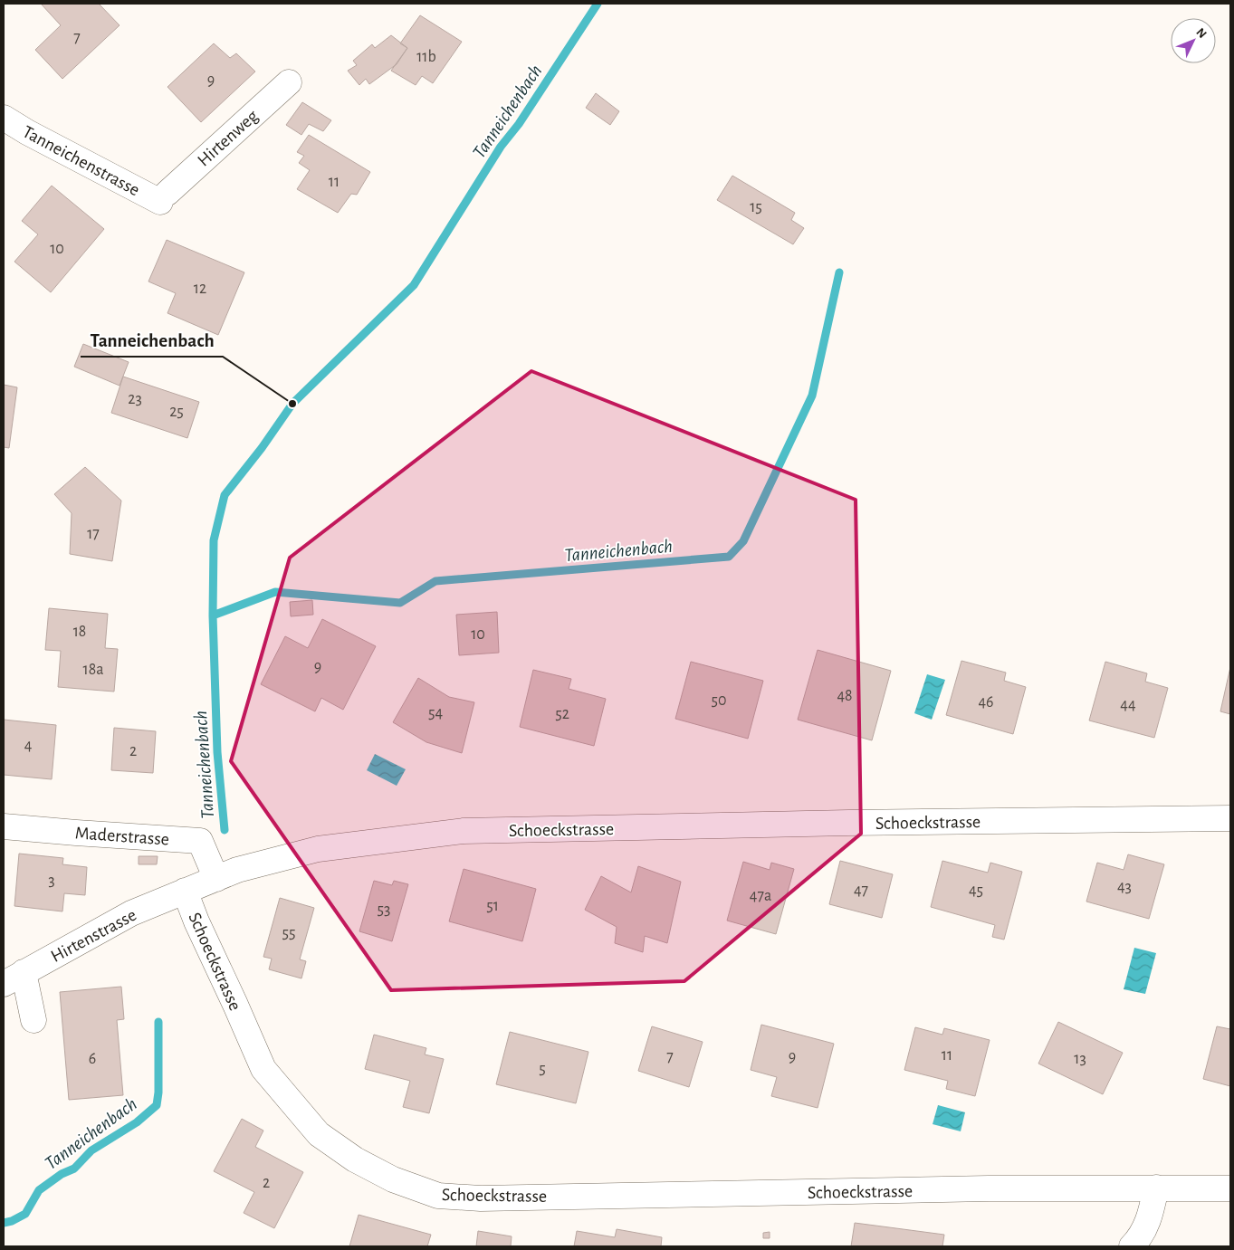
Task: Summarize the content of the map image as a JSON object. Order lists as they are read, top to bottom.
{
  "streets": {
    "street": [
      "Hirtenweg",
      "Tanneichenstrasse",
      "Schoeckstrasse",
      "Maderstrasse",
      "Hirtenstrasse"
    ]
  },
  "crossings": [
    ["Hirtenweg", "Tanneichenstrasse"],
    ["Schoeckstrasse", "Maderstrasse"],
    ["Schoeckstrasse", "Hirtenstrasse"]
  ],
  "water": ["Tanneichenbach"],
  "places": ["Tanneichenbach"],
  "house_numbers": [
    "7",
    "11b",
    "9",
    "11",
    "15",
    "10",
    "12",
    "23",
    "25",
    "17",
    "18",
    "10",
    "9",
    "18a",
    "48",
    "50",
    "46",
    "44",
    "54",
    "52",
    "4",
    "2",
    "3",
    "43",
    "47",
    "45",
    "47a",
    "51",
    "53",
    "55",
    "11",
    "7",
    "9",
    "6",
    "13",
    "5",
    "2"
  ],
  "north": "top right"
}
